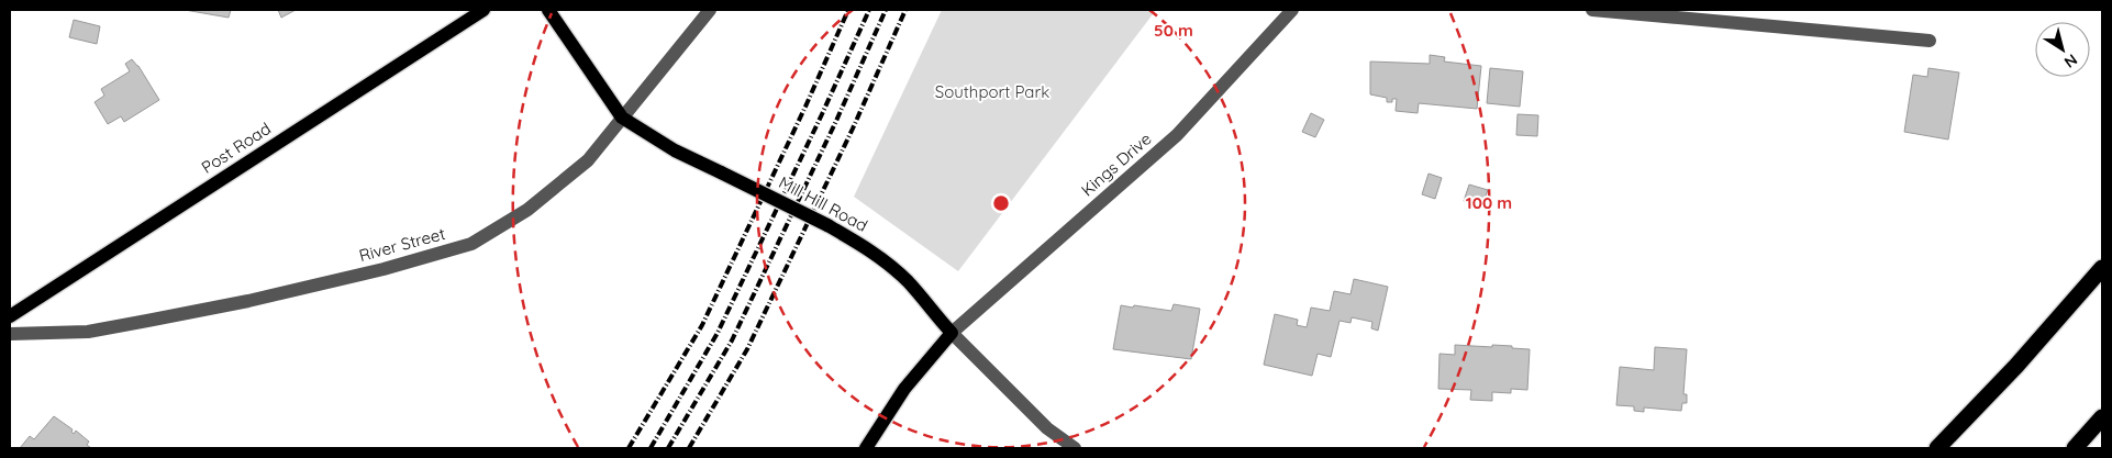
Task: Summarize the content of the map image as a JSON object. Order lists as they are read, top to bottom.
{
  "streets": {
    "main road": ["Post Road", "Mill Hill Road"],
    "street": ["Kings Drive", "River Street"]
  },
  "crossings": [
    ["Kings Drive", "Mill Hill Road"],
    ["Mill Hill Road", "River Street"]
  ],
  "parks": ["Southport Park"],
  "north": "bottom right",
  "rings": ["50 m", "100 m"]
}
